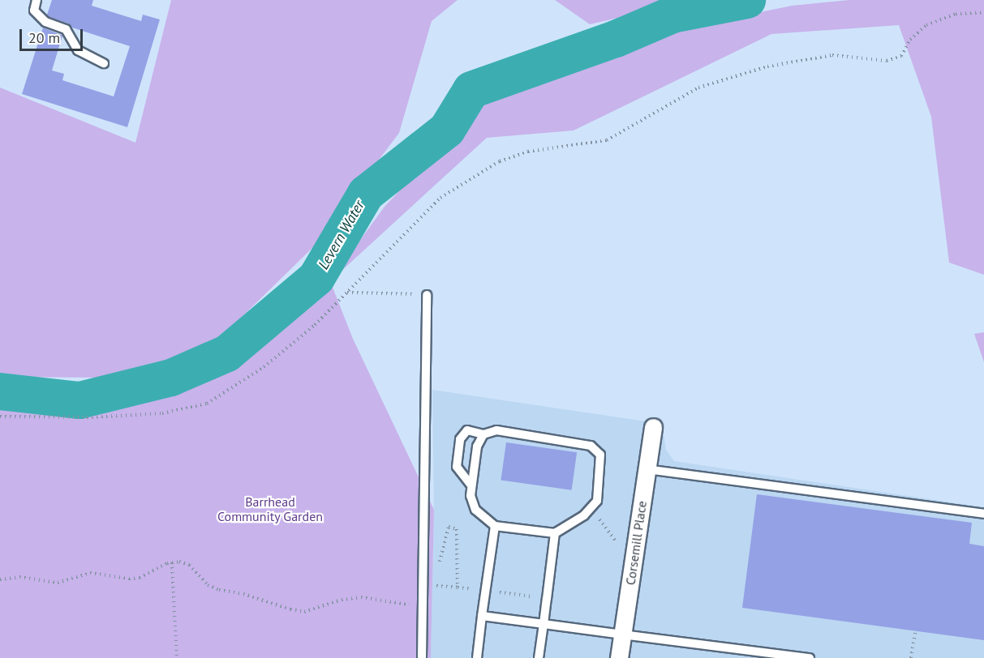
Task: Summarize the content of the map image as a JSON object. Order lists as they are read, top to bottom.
{
  "streets": {
    "street": ["Corsemill Place"]
  },
  "water": ["Levern Water"],
  "parks": ["Barrhead Community Garden"],
  "scale_bar": "20 m"
}
